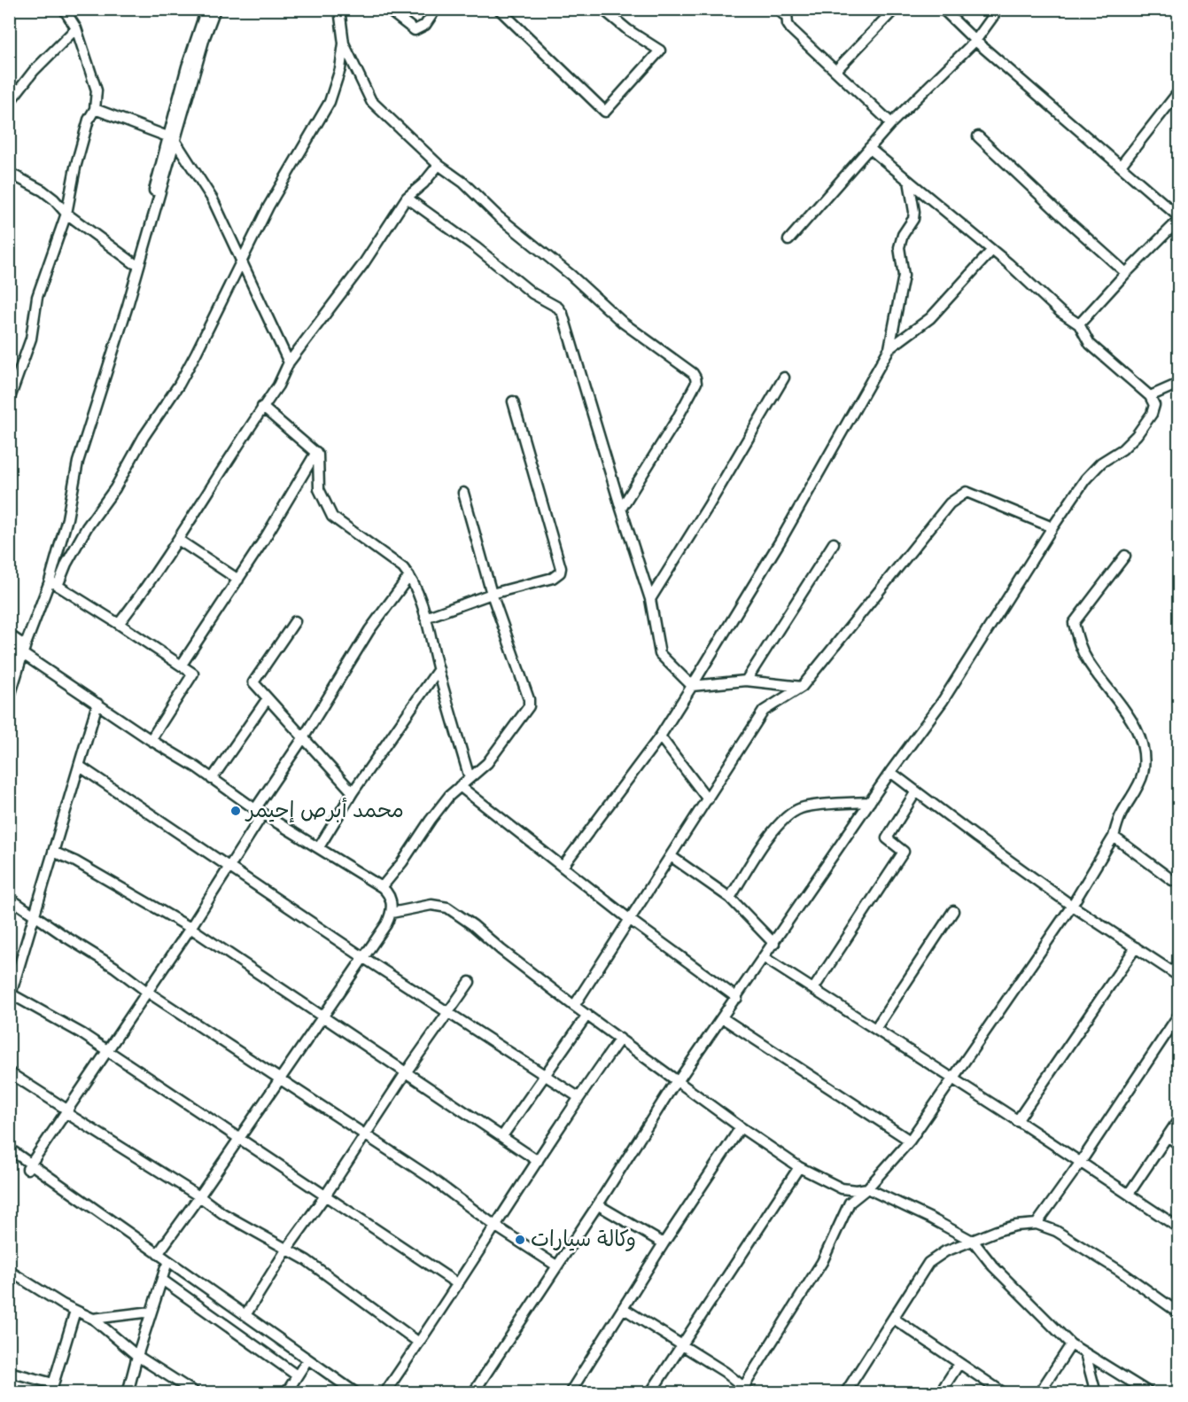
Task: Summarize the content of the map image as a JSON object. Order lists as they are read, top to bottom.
{
  "places": ["محمد أبرص إحيمر", "وكالة سيارات"]
}
